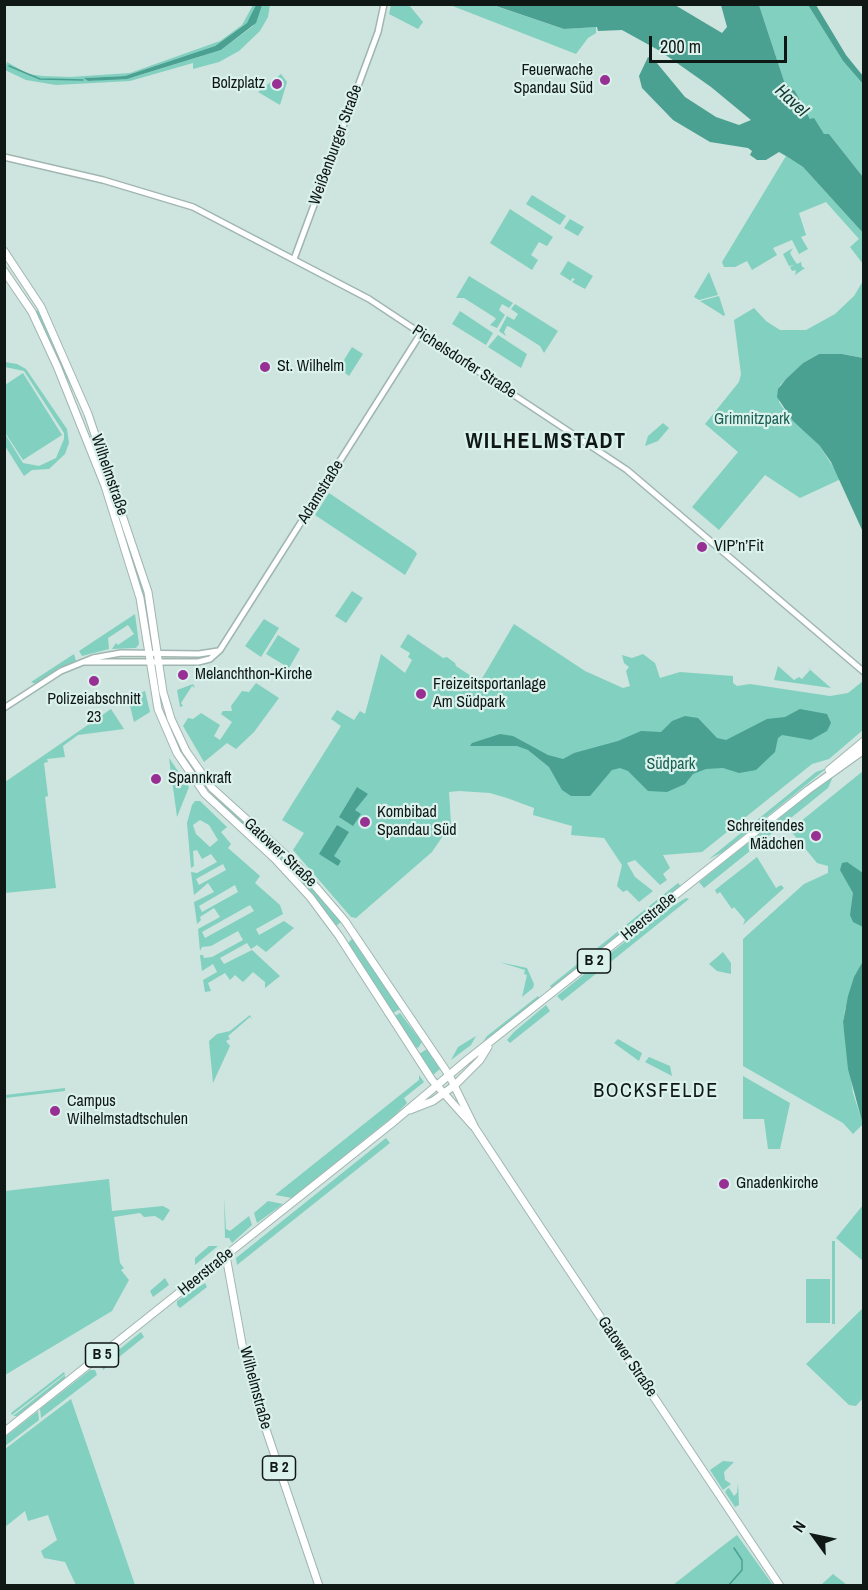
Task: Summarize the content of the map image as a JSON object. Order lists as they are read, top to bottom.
{
  "streets": {
    "main road": [
      "Wilhelmstraße",
      "Gatower Straße",
      "Heerstraße",
      "B 2",
      "B 5"
    ],
    "street": ["Weißenburger Straße", "Pichelsdorfer Straße", "Adamstraße"]
  },
  "crossings": [
    ["Weißenburger Straße", "Pichelsdorfer Straße"],
    ["Pichelsdorfer Straße", "Adamstraße"],
    ["Wilhelmstraße", "Adamstraße"],
    ["Wilhelmstraße", "Gatower Straße"],
    ["Wilhelmstraße", "Heerstraße"],
    ["Gatower Straße", "Heerstraße"]
  ],
  "districts": ["WILHELMSTADT", "BOCKSFELDE"],
  "water": ["Havel"],
  "parks": ["Grimnitzpark", "Südpark"],
  "places": [
    "Feuerwache Spandau Süd",
    "Bolzplatz",
    "St. Wilhelm",
    "VIP’n’Fit",
    "Melanchthon-Kirche",
    "Polizeiabschnitt 23",
    "Freizeitsportanlage Am Südpark",
    "Spannkraft",
    "Kombibad Spandau Süd",
    "Schreitendes Mädchen",
    "Campus Wilhelmstadtschulen",
    "Gnadenkirche"
  ],
  "scale_bar": "200 m",
  "north": "top left"
}
